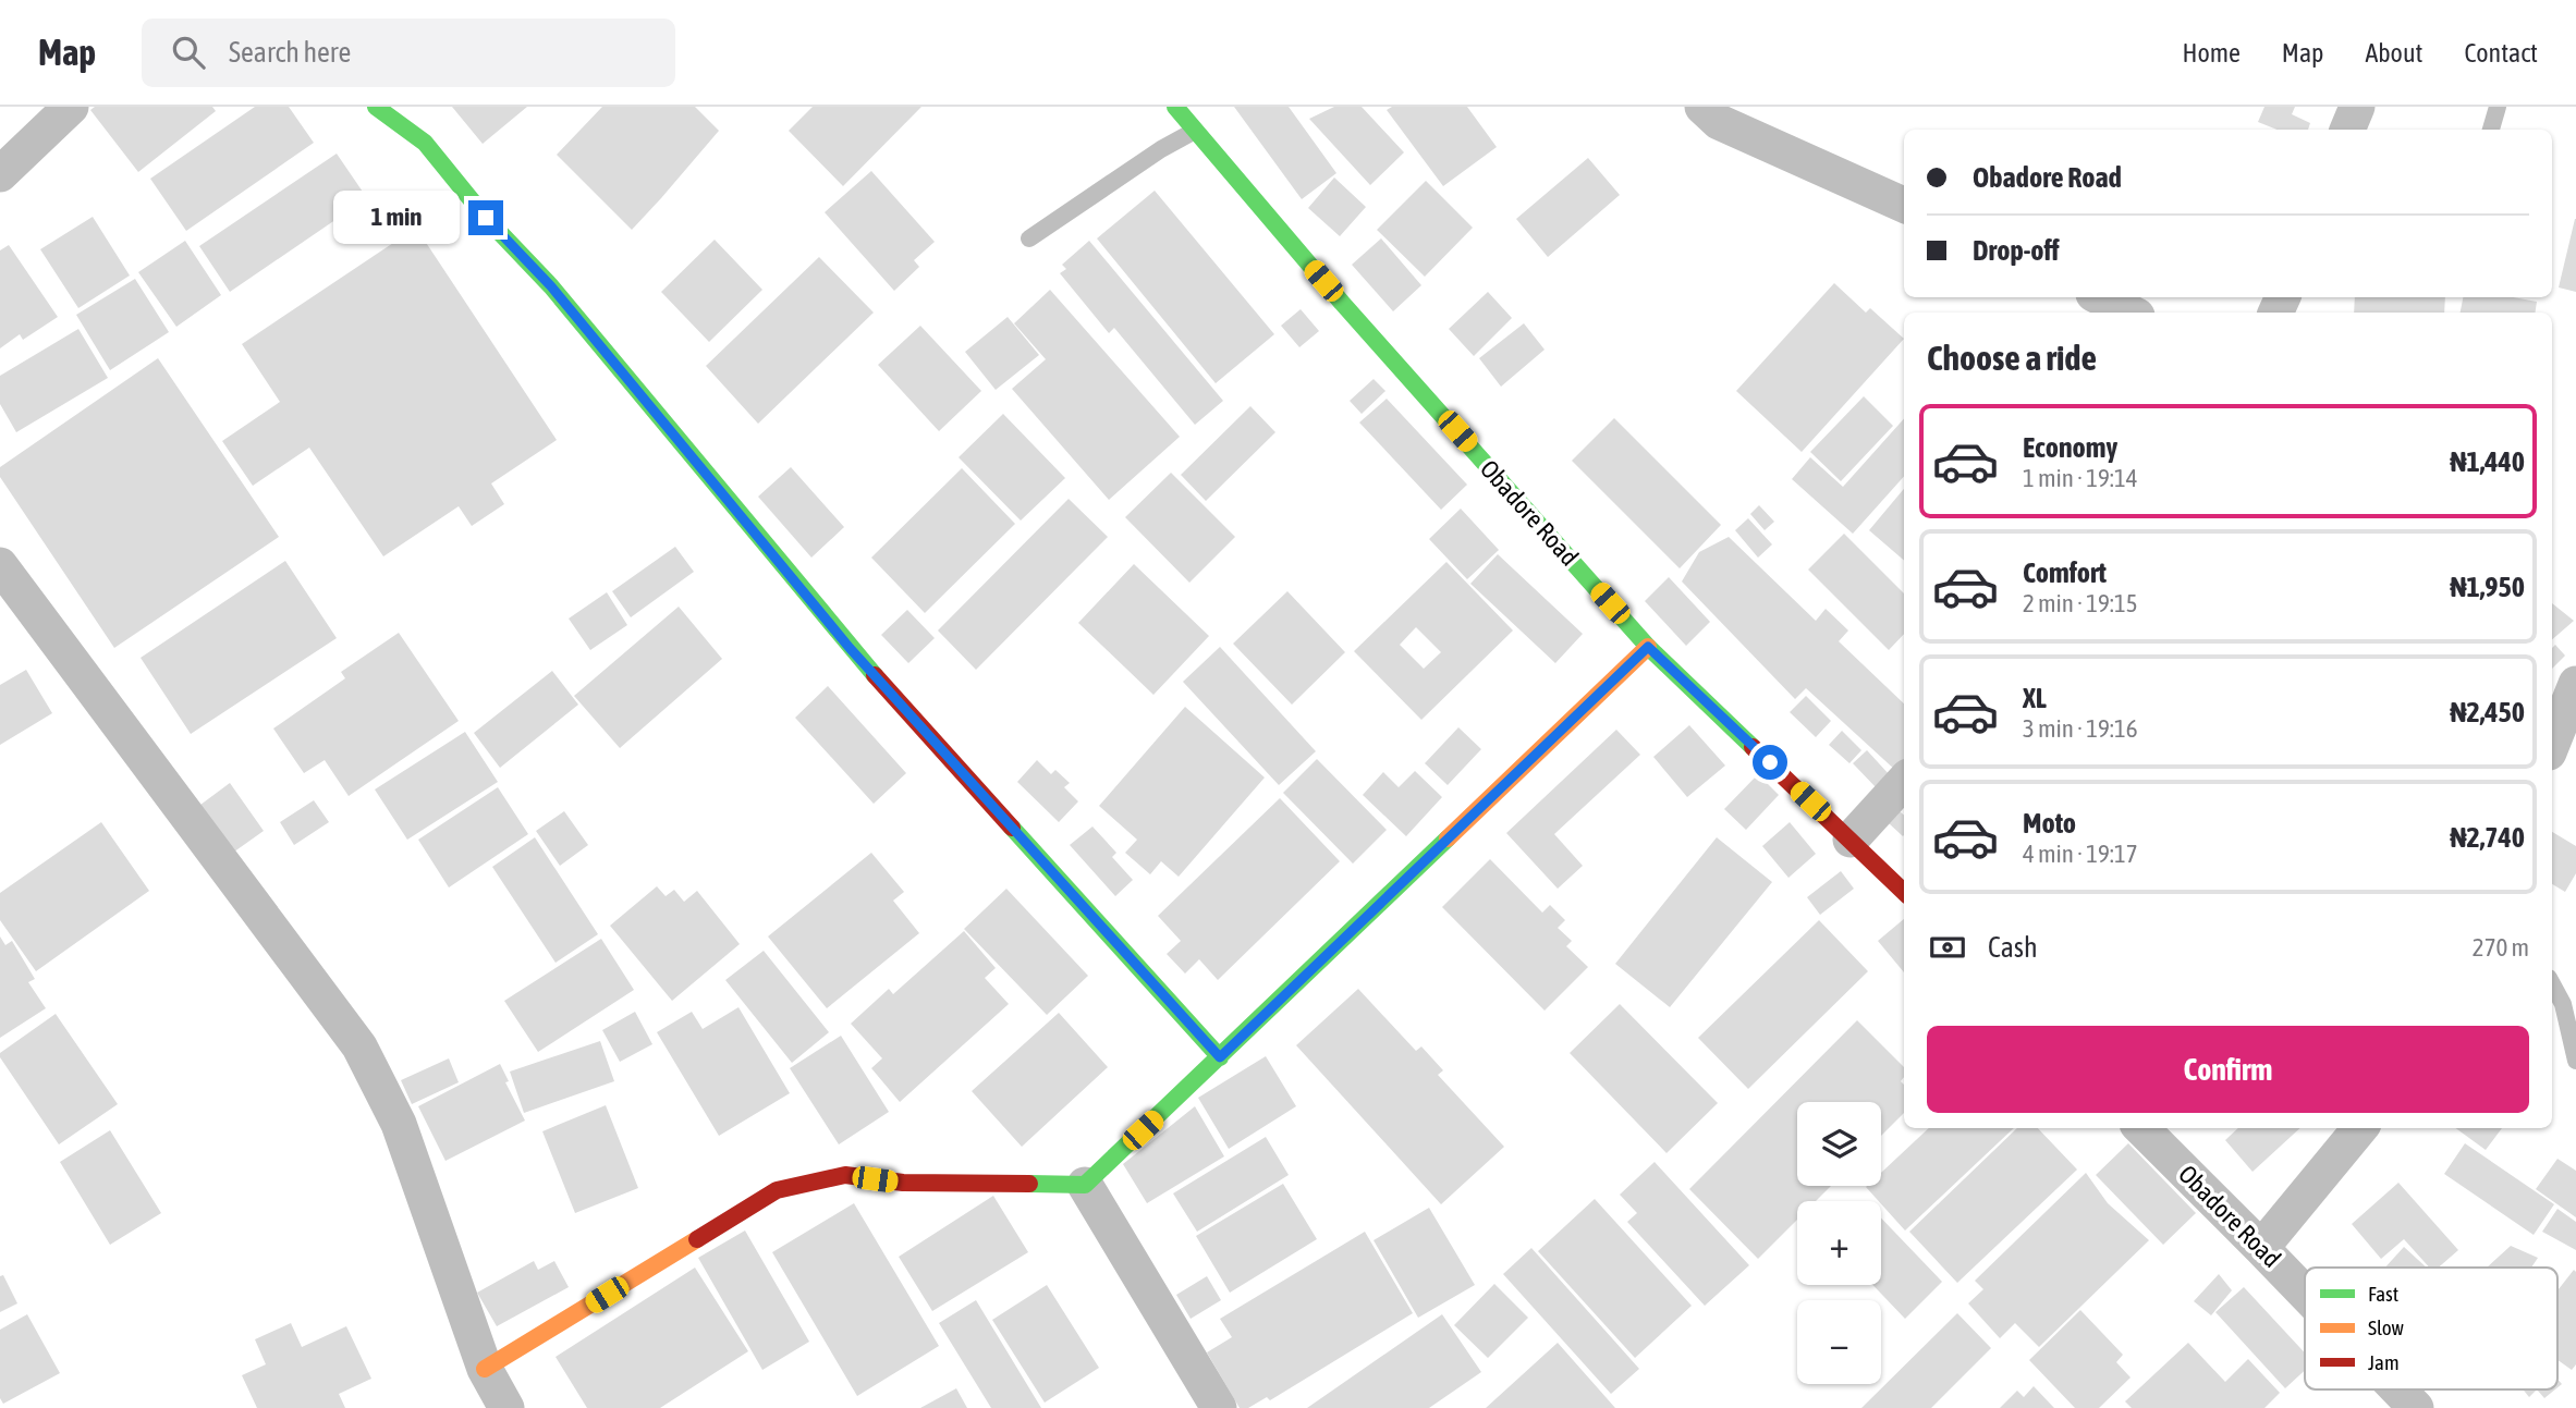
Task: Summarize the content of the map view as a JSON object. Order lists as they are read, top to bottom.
{
  "streets": {
    "street": ["Obadore Road"]
  },
  "legend": ["Fast", "Slow", "Jam"],
  "page": {
    "header": "Map",
    "search": "Search here",
    "nav": [
      "Home",
      "Map",
      "About",
      "Contact"
    ],
    "banner": ["Obadore Road", "Drop-off"],
    "bubble": "1 min",
    "heading": "Choose a ride",
    "list": [
      {
        "name": "Economy",
        "note": "1 min · 19:14",
        "value": "₦1,440"
      },
      {
        "name": "Comfort",
        "note": "2 min · 19:15",
        "value": "₦1,950"
      },
      {
        "name": "XL",
        "note": "3 min · 19:16",
        "value": "₦2,450"
      },
      {
        "name": "Moto",
        "note": "4 min · 19:17",
        "value": "₦2,740"
      }
    ],
    "pay": ["Cash", "270 m"],
    "buttons": "Confirm",
    "map_buttons": ["+", "−"]
  }
}
